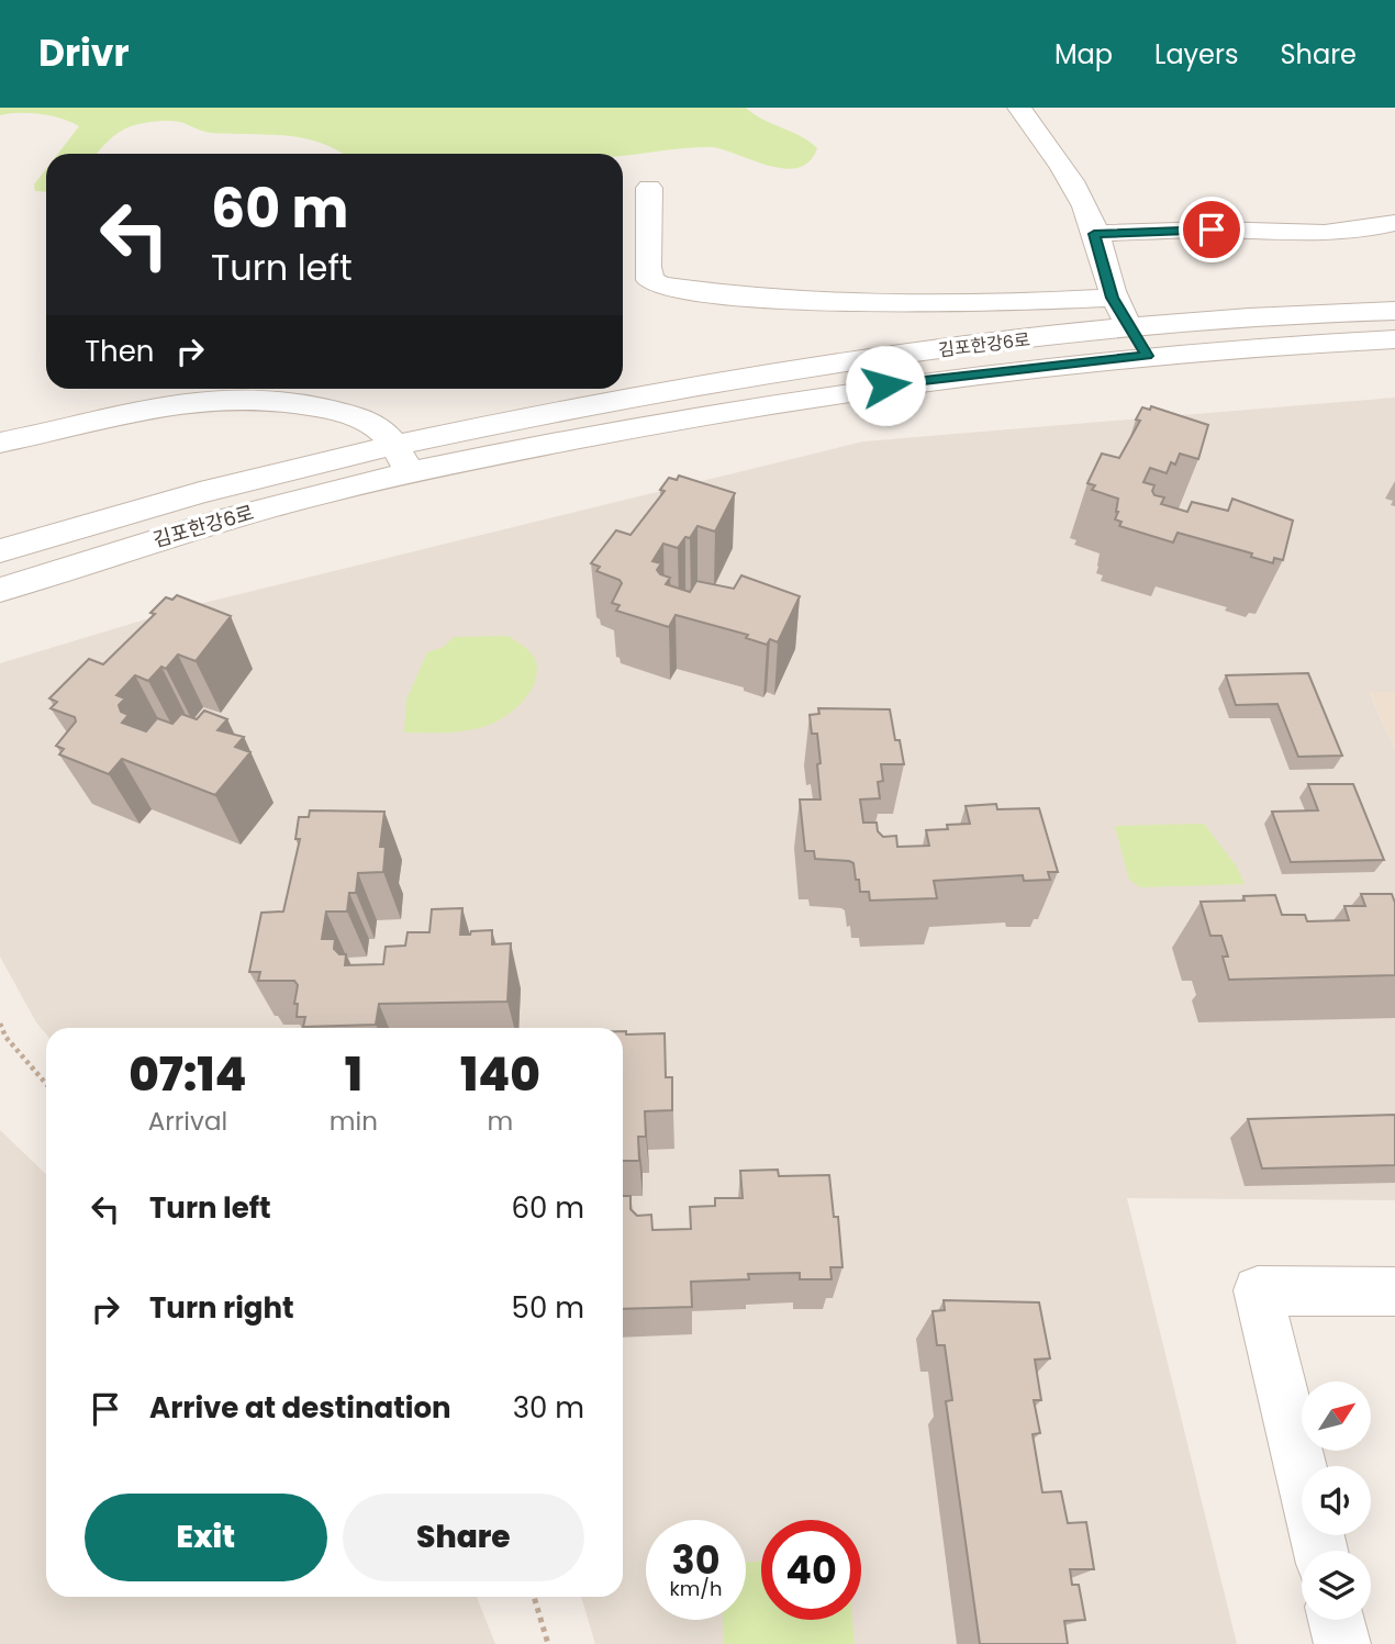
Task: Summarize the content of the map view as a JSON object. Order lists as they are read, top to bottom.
{
  "streets": {
    "street": ["김포한강6로"]
  },
  "north": "top right",
  "page": {
    "header": "Drivr",
    "nav": ["Map", "Layers", "Share"],
    "turn": ["60 m", "Turn left"],
    "then": "Then",
    "eta": [
      "07:14",
      "Arrival",
      "1",
      "min",
      "140",
      "m"
    ],
    "list": [
      {
        "name": "Turn left",
        "value": "60 m"
      },
      {
        "name": "Turn right",
        "value": "50 m"
      },
      {
        "name": "Arrive at destination",
        "value": "30 m"
      }
    ],
    "buttons": ["Exit", "Share"],
    "speed": "30 km/h",
    "limit": "40"
  }
}
